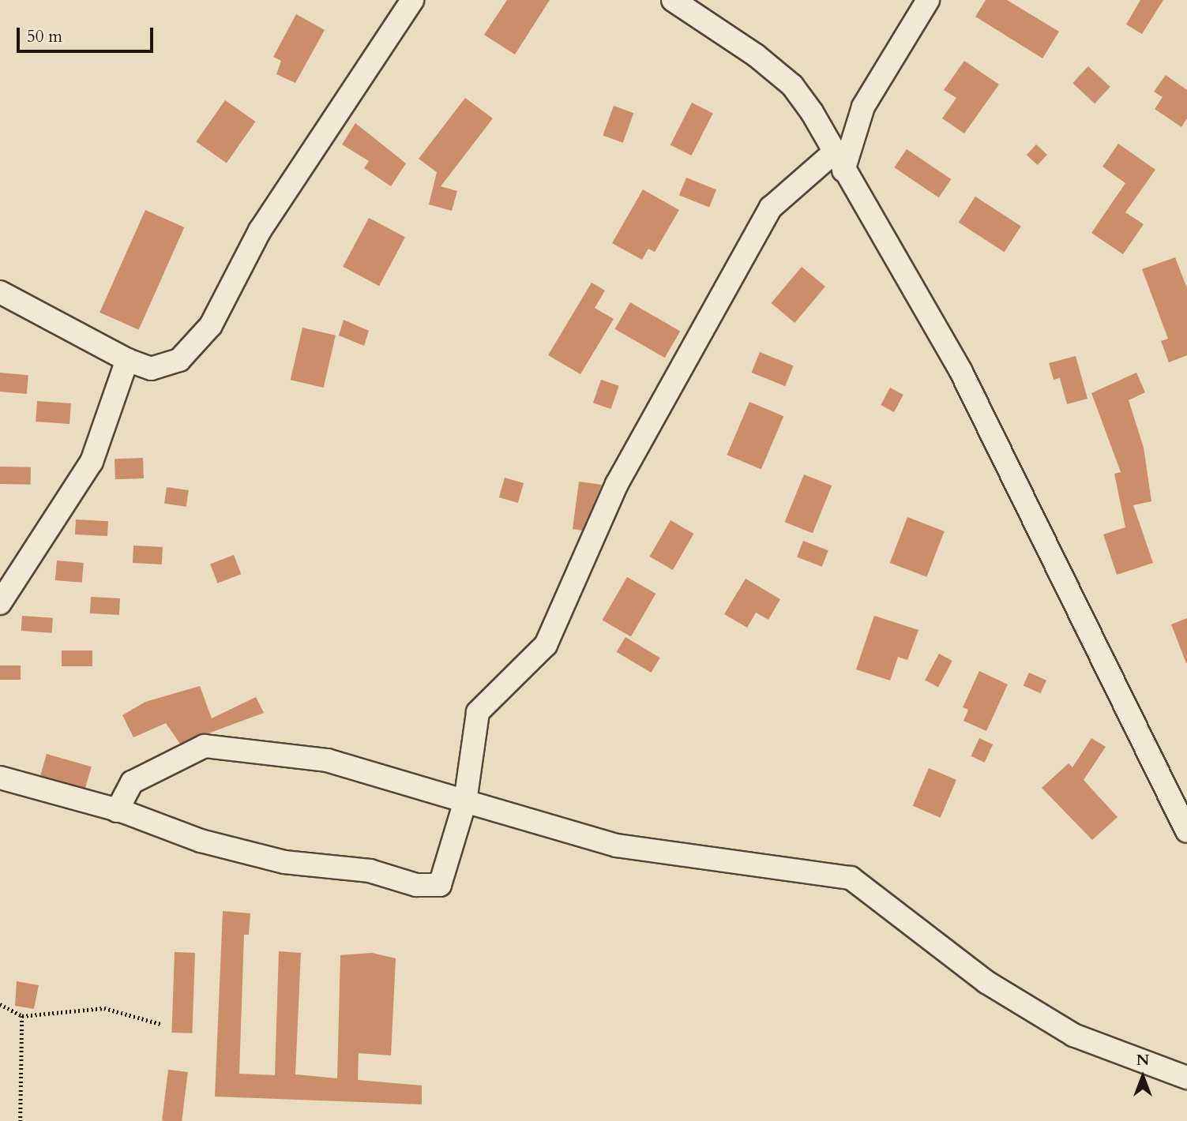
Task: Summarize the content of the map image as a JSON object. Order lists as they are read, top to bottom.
{
  "scale_bar": "50 m",
  "north": "top"
}
